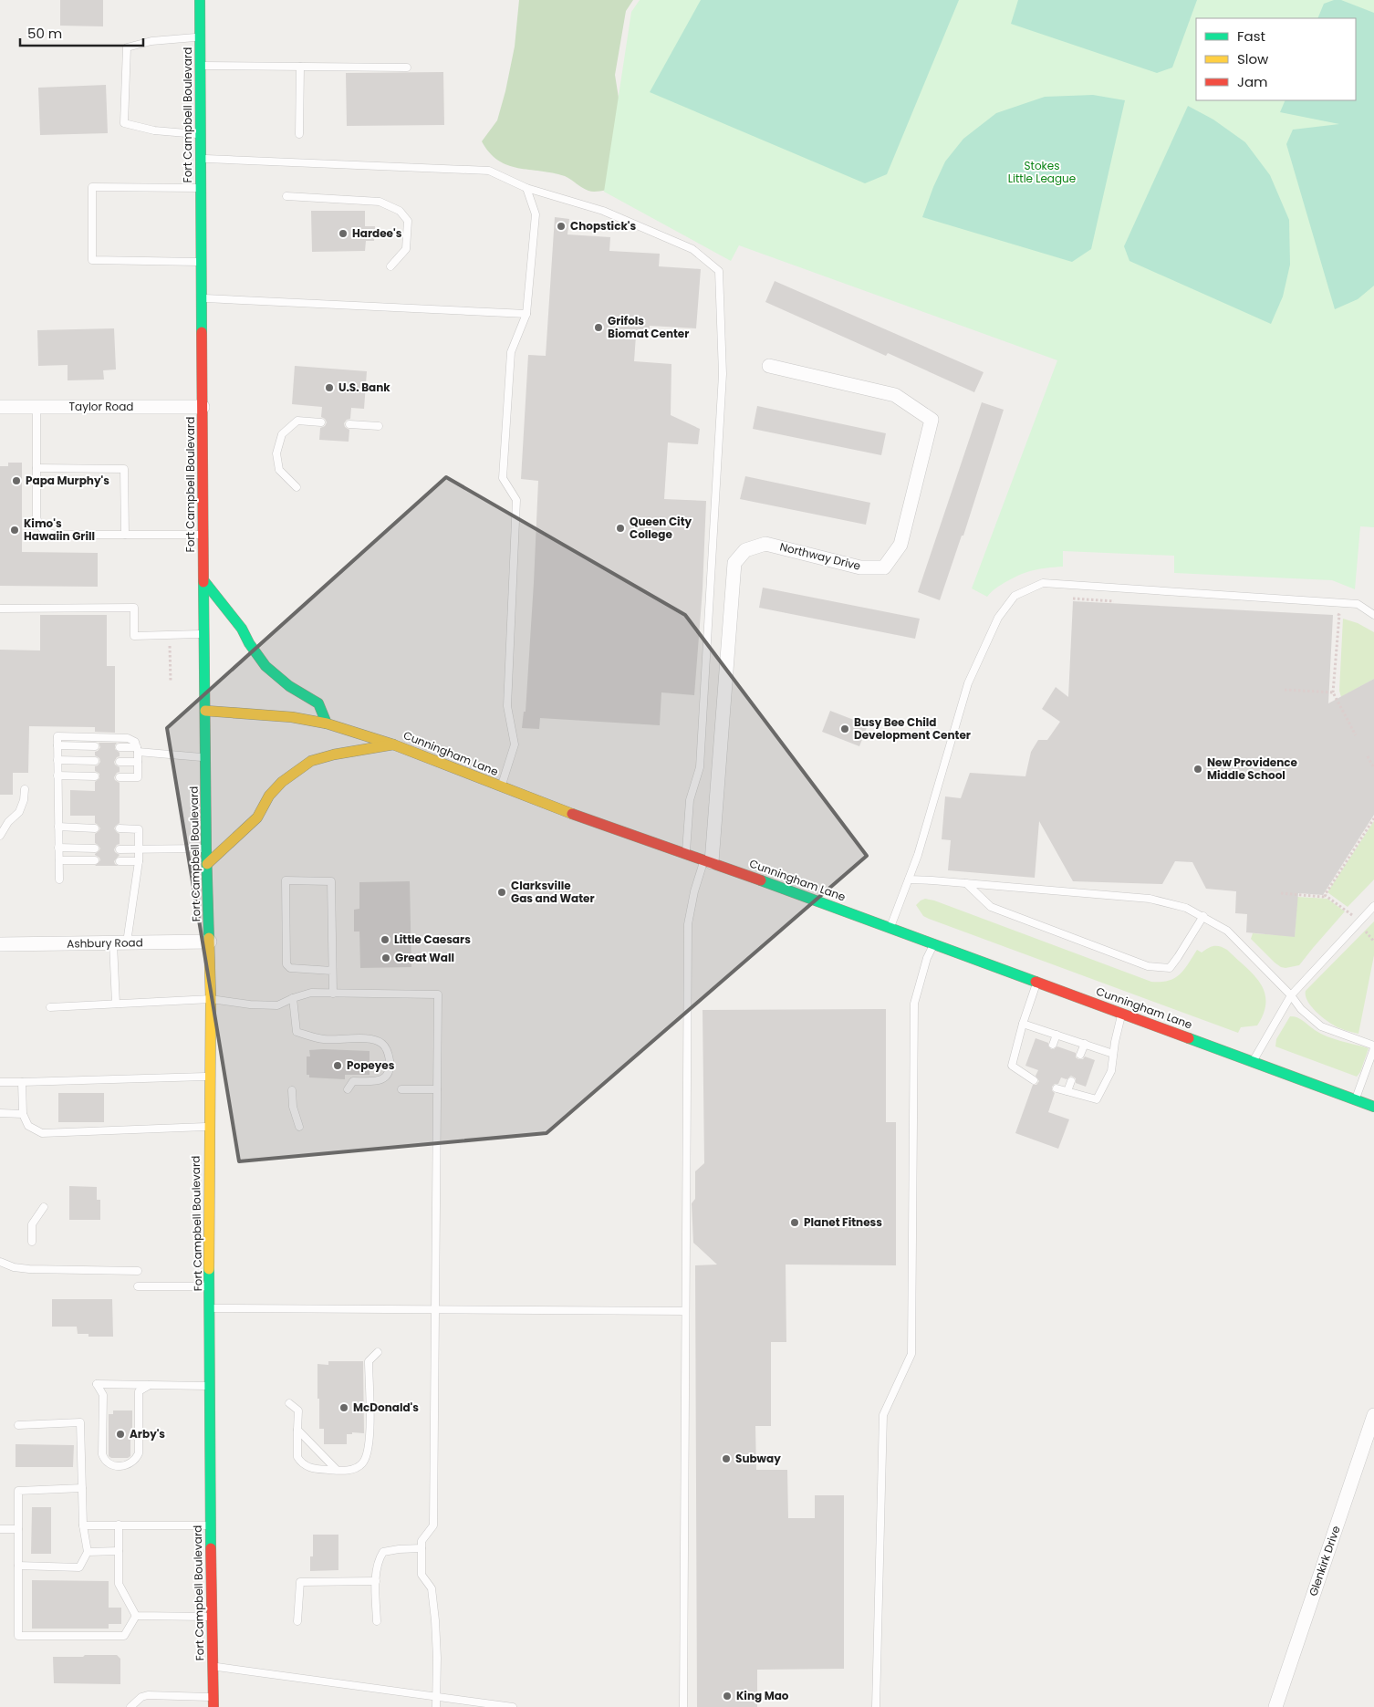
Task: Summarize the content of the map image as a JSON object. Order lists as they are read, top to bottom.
{
  "streets": {
    "main road": ["Fort Campbell Boulevard", "Cunningham Lane"],
    "street": [
      "Taylor Road",
      "Northway Drive",
      "Ashbury Road",
      "Glenkirk Drive"
    ]
  },
  "crossings": [
    ["Fort Campbell Boulevard", "Taylor Road"],
    ["Fort Campbell Boulevard", "Cunningham Lane"],
    ["Fort Campbell Boulevard", "Ashbury Road"],
    ["Northway Drive", "Cunningham Lane"]
  ],
  "parks": ["Stokes Little League"],
  "places": [
    "Chopstick's",
    "Hardee's",
    "Grifols Biomat Center",
    "U.S. Bank",
    "Papa Murphy's",
    "Queen City College",
    "Kimo's Hawaiin Grill",
    "Busy Bee Child Development Center",
    "New Providence Middle School",
    "Clarksville Gas and Water",
    "Little Caesars",
    "Great Wall",
    "Popeyes",
    "Planet Fitness",
    "McDonald's",
    "Arby's",
    "Subway",
    "King Mao"
  ],
  "legend": ["Fast", "Slow", "Jam"],
  "scale_bar": "50 m"
}
